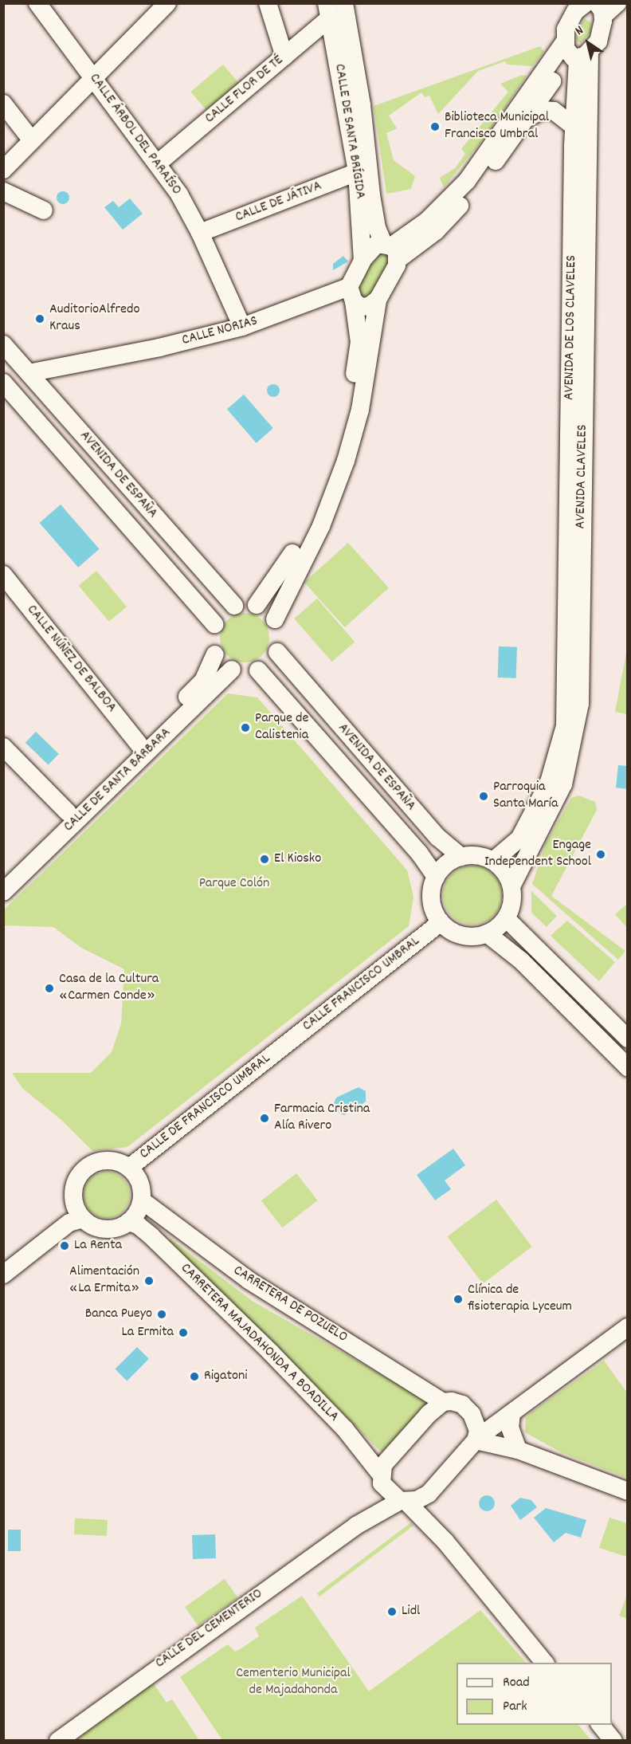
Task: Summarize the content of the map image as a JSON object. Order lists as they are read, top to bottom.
{
  "streets": {
    "street": [
      "CALLE FLOR DE TÉ",
      "CALLE DE SANTA BRÍGIDA",
      "CALLE ÁRBOL DEL PARAÍSO",
      "CALLE DE JÁTIVA",
      "AVENIDA DE LOS CLAVELES",
      "CALLE NORIAS",
      "AVENIDA DE ESPAÑA",
      "AVENIDA CLAVELES",
      "CALLE NÚÑEZ DE BALBOA",
      "CALLE DE SANTA BÁRBARA",
      "CALLE FRANCISCO UMBRAL",
      "CALLE DE FRANCISCO UMBRAL",
      "CARRETERA DE POZUELO",
      "CARRETERA MAJADAHONDA A BOADILLA",
      "CALLE DEL CEMENTERIO"
    ]
  },
  "crossings": [
    ["CALLE FLOR DE TÉ", "CALLE DE SANTA BRÍGIDA"],
    ["CALLE FLOR DE TÉ", "CALLE ÁRBOL DEL PARAÍSO"],
    ["CALLE DE SANTA BRÍGIDA", "CALLE DE JÁTIVA"],
    ["CALLE ÁRBOL DEL PARAÍSO", "CALLE DE JÁTIVA"],
    ["CALLE ÁRBOL DEL PARAÍSO", "CALLE NORIAS"],
    ["AVENIDA DE LOS CLAVELES", "AVENIDA DE ESPAÑA"],
    ["AVENIDA DE LOS CLAVELES", "AVENIDA CLAVELES"],
    ["AVENIDA DE LOS CLAVELES", "CALLE FRANCISCO UMBRAL"],
    ["CALLE NORIAS", "AVENIDA DE ESPAÑA"],
    ["AVENIDA DE ESPAÑA", "AVENIDA CLAVELES"],
    ["AVENIDA DE ESPAÑA", "CALLE DE SANTA BÁRBARA"],
    ["AVENIDA DE ESPAÑA", "CALLE FRANCISCO UMBRAL"],
    ["AVENIDA CLAVELES", "CALLE FRANCISCO UMBRAL"],
    ["CALLE NÚÑEZ DE BALBOA", "CALLE DE SANTA BÁRBARA"],
    ["CALLE FRANCISCO UMBRAL", "CALLE DE FRANCISCO UMBRAL"],
    ["CALLE DE FRANCISCO UMBRAL", "CARRETERA DE POZUELO"],
    ["CALLE DE FRANCISCO UMBRAL", "CARRETERA MAJADAHONDA A BOADILLA"],
    ["CARRETERA DE POZUELO", "CARRETERA MAJADAHONDA A BOADILLA"],
    ["CARRETERA DE POZUELO", "CALLE DEL CEMENTERIO"],
    ["CARRETERA MAJADAHONDA A BOADILLA", "CALLE DEL CEMENTERIO"]
  ],
  "parks": ["Parque Colón", "Cementerio Municipal de Majadahonda"],
  "places": [
    "Biblioteca Municipal Francisco Umbral",
    "AuditorioAlfredo Kraus",
    "Parque de Calistenia",
    "Parroquia Santa María",
    "Engage Independent School",
    "El Kiosko",
    "Casa de la Cultura «Carmen Conde»",
    "Farmacia Cristina Alía Rivero",
    "La Renta",
    "Alimentación «La Ermita»",
    "Clínica de fisioterapia Lyceum",
    "Banca Pueyo",
    "La Ermita",
    "Rigatoni",
    "Lidl"
  ],
  "legend": ["Road", "Park"],
  "north": "top left"
}
